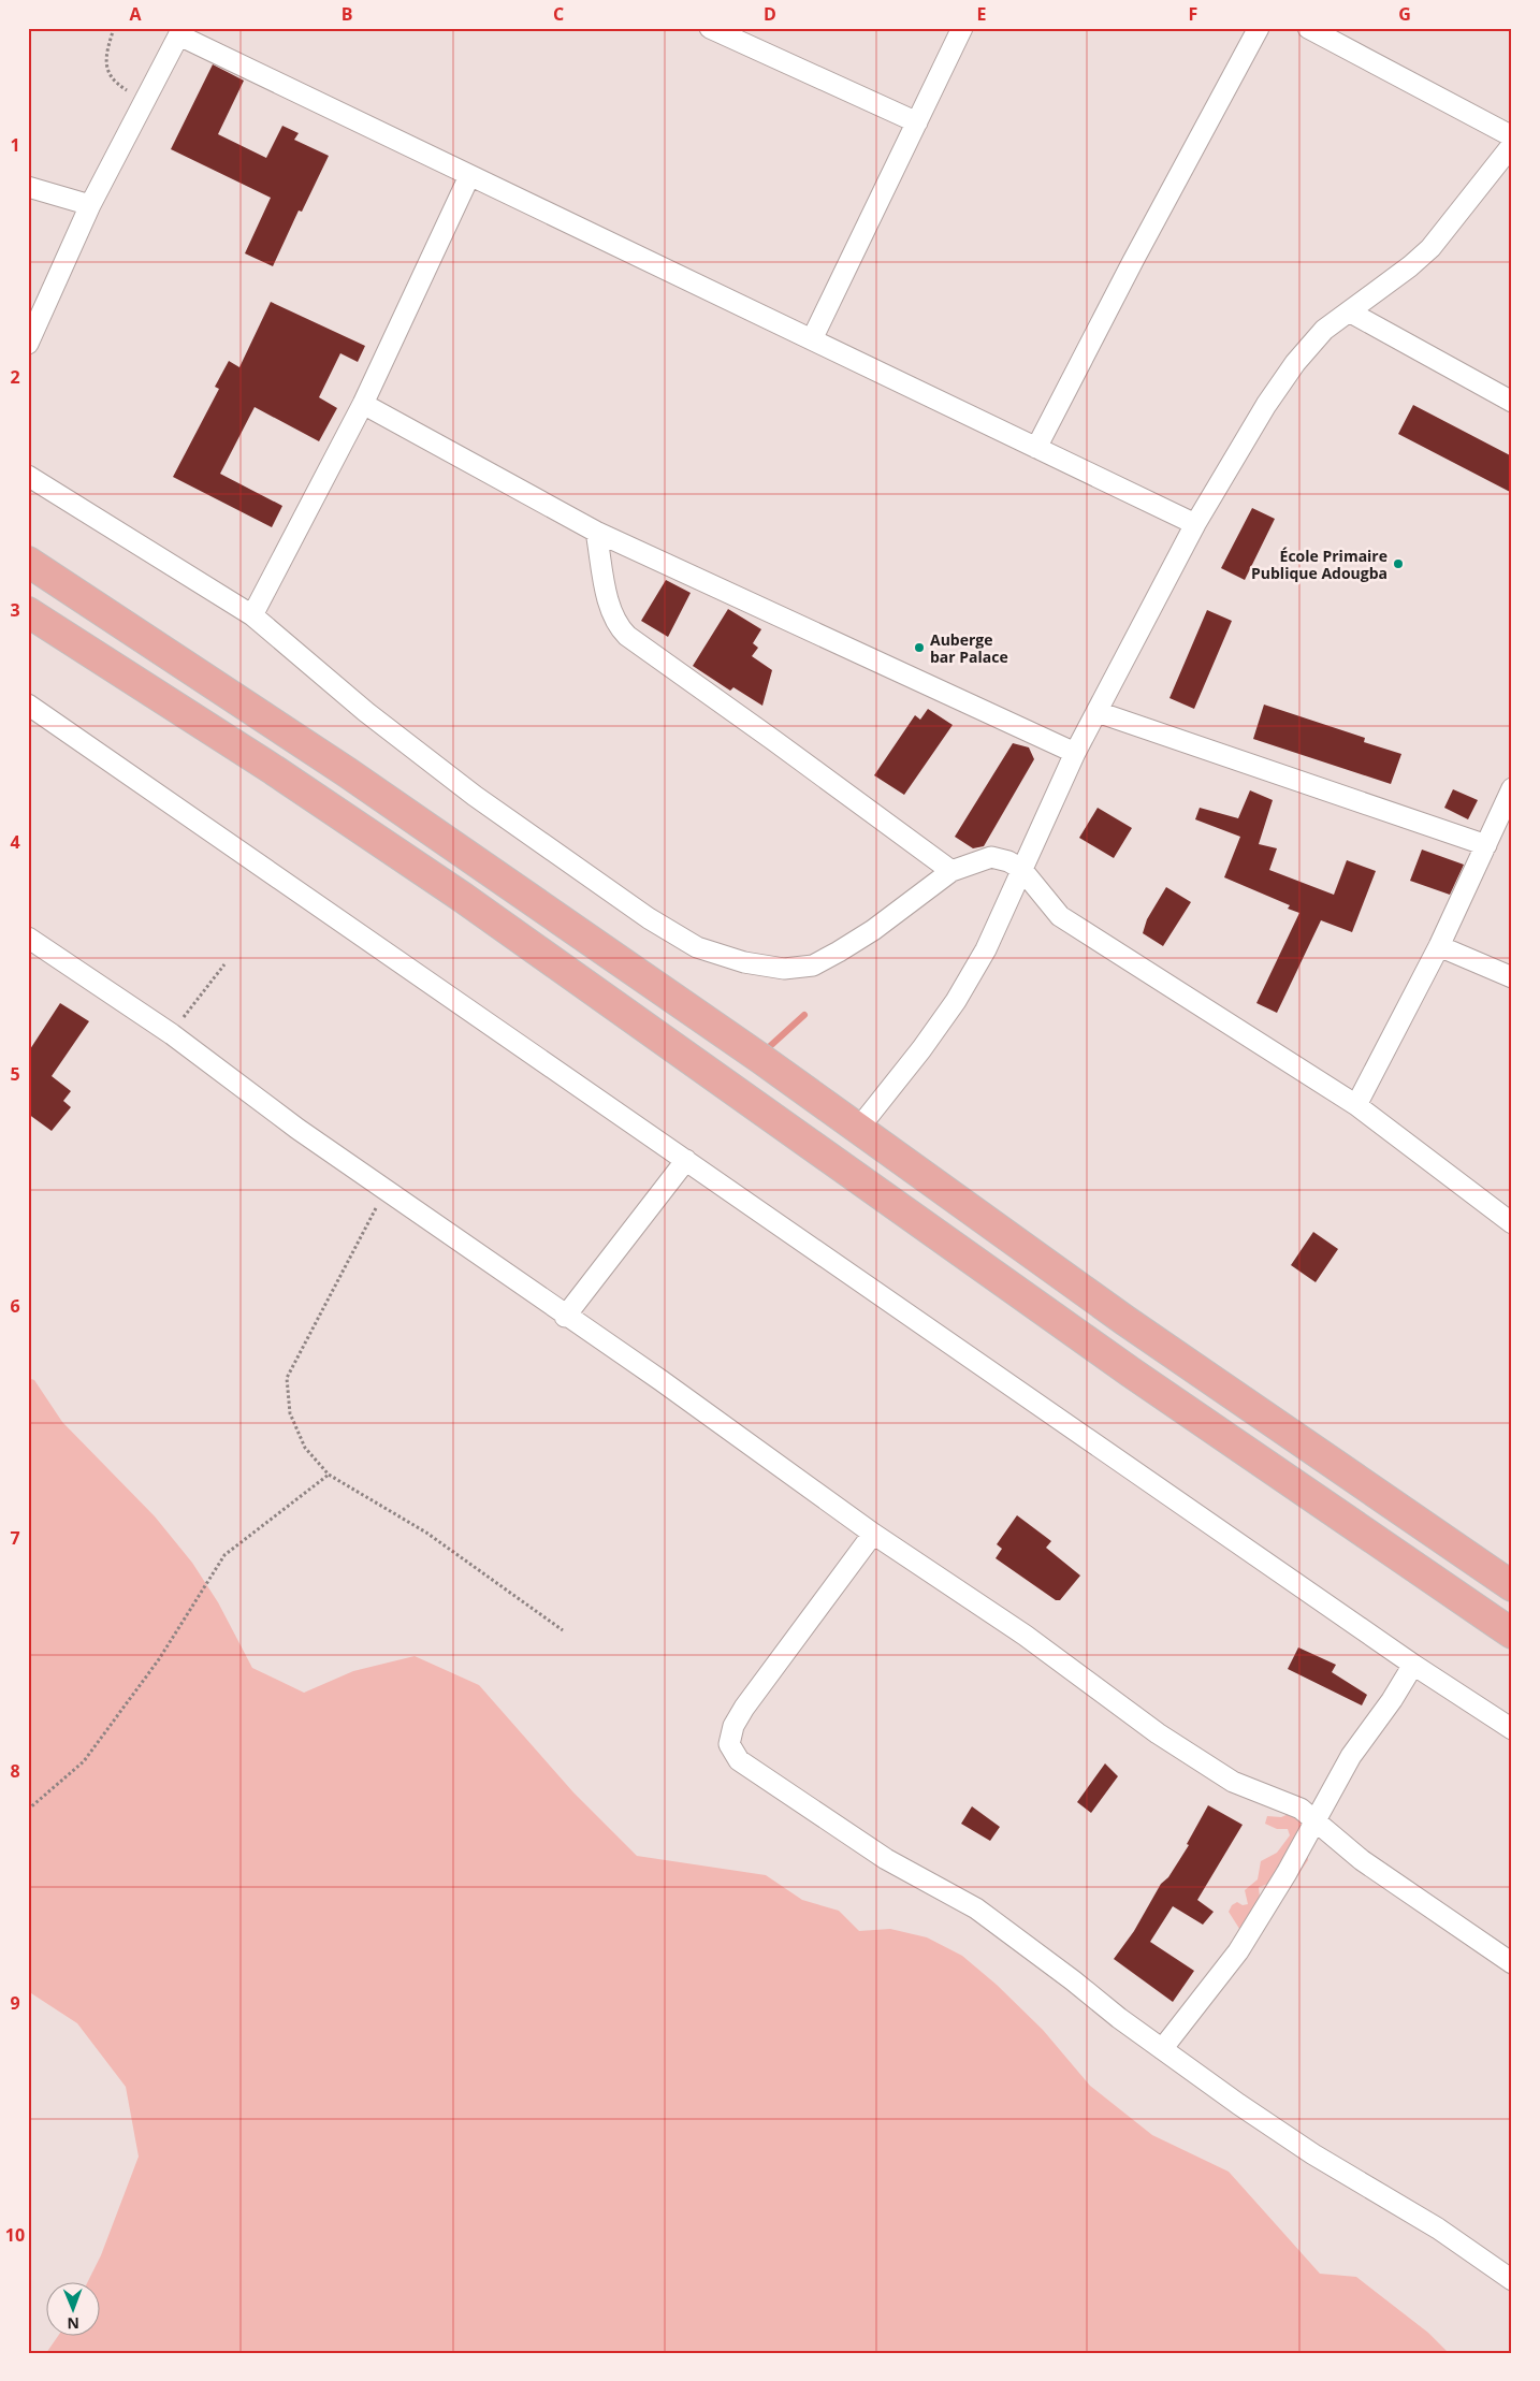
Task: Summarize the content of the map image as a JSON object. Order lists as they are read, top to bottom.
{
  "places": ["École Primaire Publique Adougba", "Auberge bar Palace"],
  "north": "bottom",
  "grid": {
    "columns": [
      "A",
      "B",
      "C",
      "D",
      "E",
      "F",
      "G"
    ],
    "rows": [
      "1",
      "2",
      "3",
      "4",
      "5",
      "6",
      "7",
      "8",
      "9",
      "10"
    ]
  }
}
